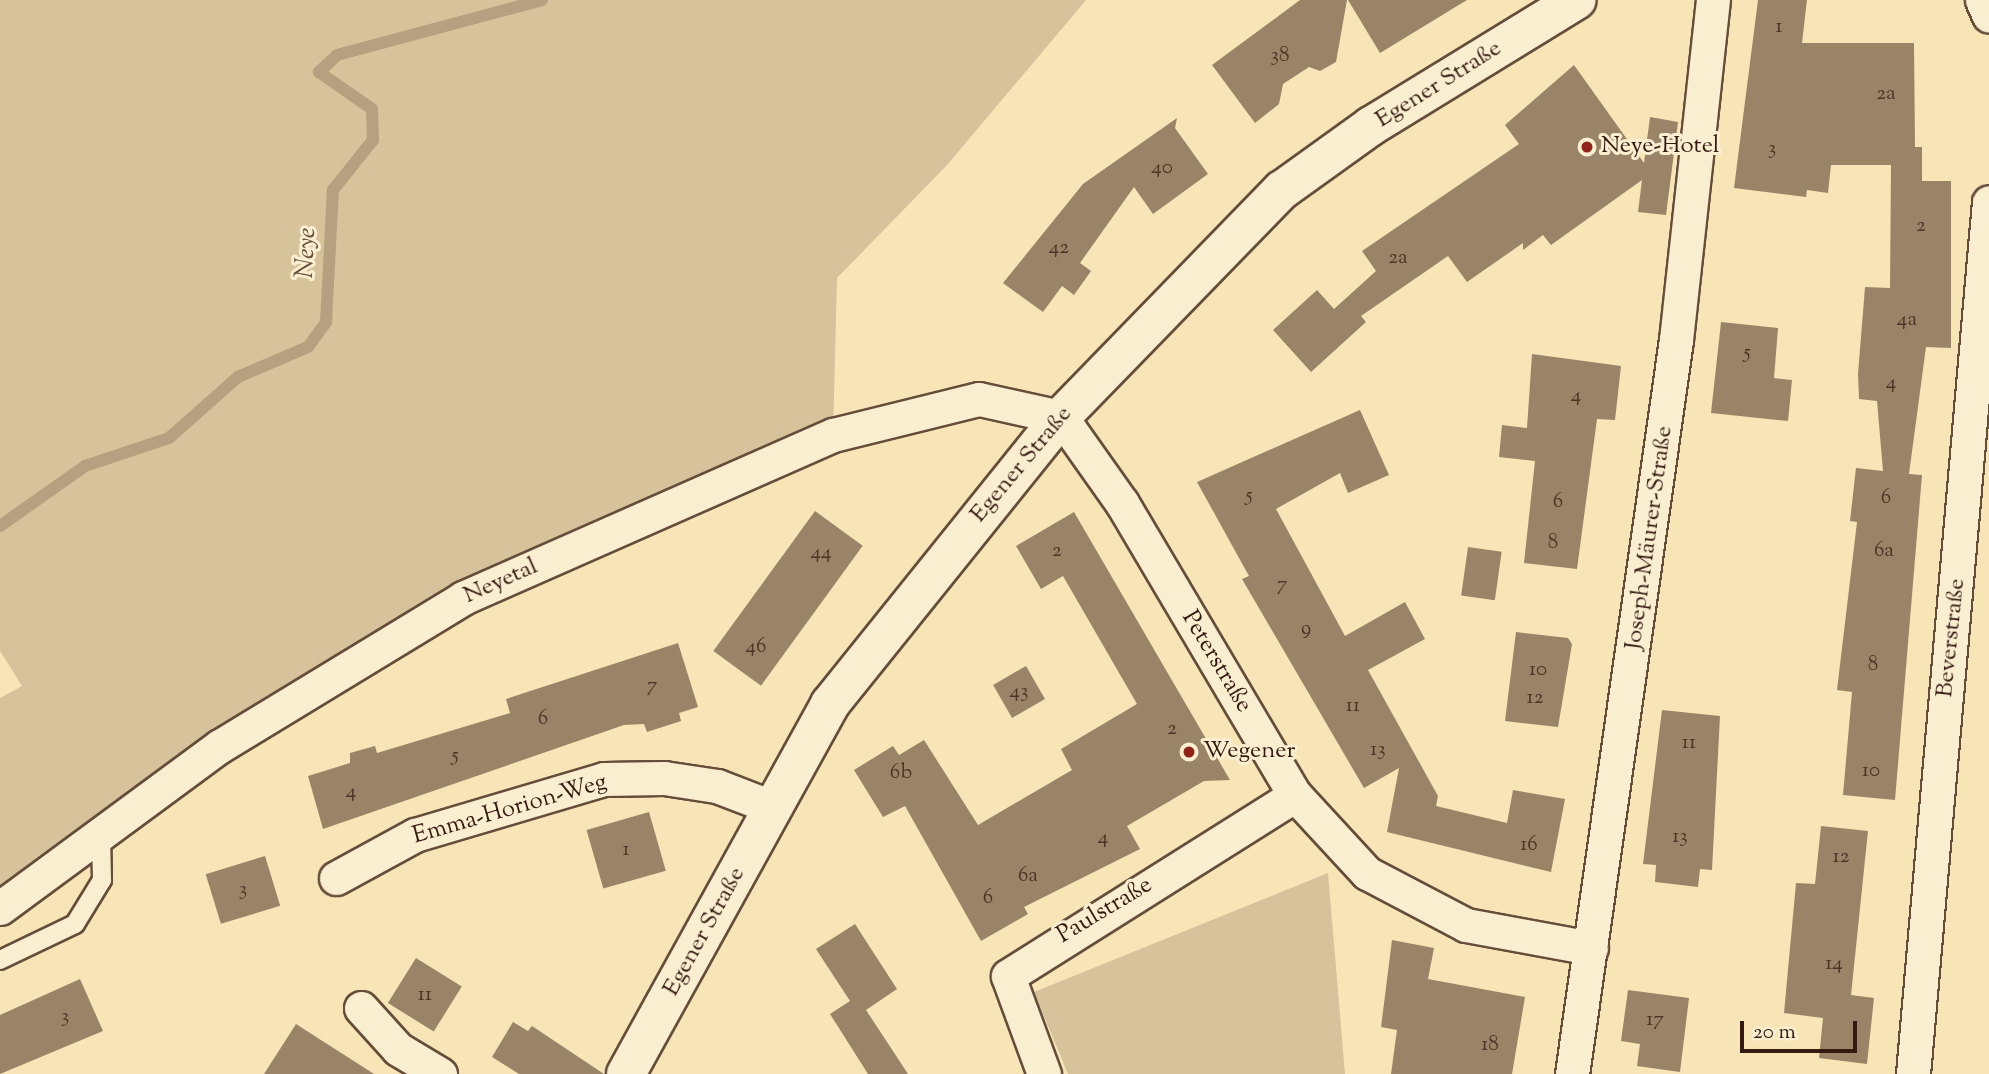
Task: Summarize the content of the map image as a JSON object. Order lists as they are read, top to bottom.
{
  "streets": {
    "street": [
      "Egener Straße",
      "Joseph-Mäurer-Straße",
      "Neyetal",
      "Beverstraße",
      "Peterstraße",
      "Emma-Horion-Weg",
      "Paulstraße"
    ]
  },
  "crossings": [
    ["Egener Straße", "Neyetal"],
    ["Egener Straße", "Peterstraße"],
    ["Egener Straße", "Emma-Horion-Weg"],
    ["Joseph-Mäurer-Straße", "Peterstraße"],
    ["Neyetal", "Peterstraße"],
    ["Peterstraße", "Paulstraße"]
  ],
  "water": ["Neye"],
  "places": ["Neye-Hotel", "Wegener"],
  "house_numbers": [
    "1",
    "38",
    "2a",
    "3",
    "40",
    "2",
    "42",
    "2a",
    "4a",
    "5",
    "4",
    "4",
    "5",
    "6",
    "6",
    "8",
    "2",
    "6a",
    "44",
    "7",
    "9",
    "46",
    "8",
    "10",
    "7",
    "43",
    "12",
    "11",
    "6",
    "2",
    "11",
    "13",
    "5",
    "10",
    "6b",
    "4",
    "13",
    "4",
    "16",
    "1",
    "12",
    "6a",
    "3",
    "6",
    "14",
    "11",
    "3",
    "17",
    "18"
  ],
  "scale_bar": "20 m"
}
